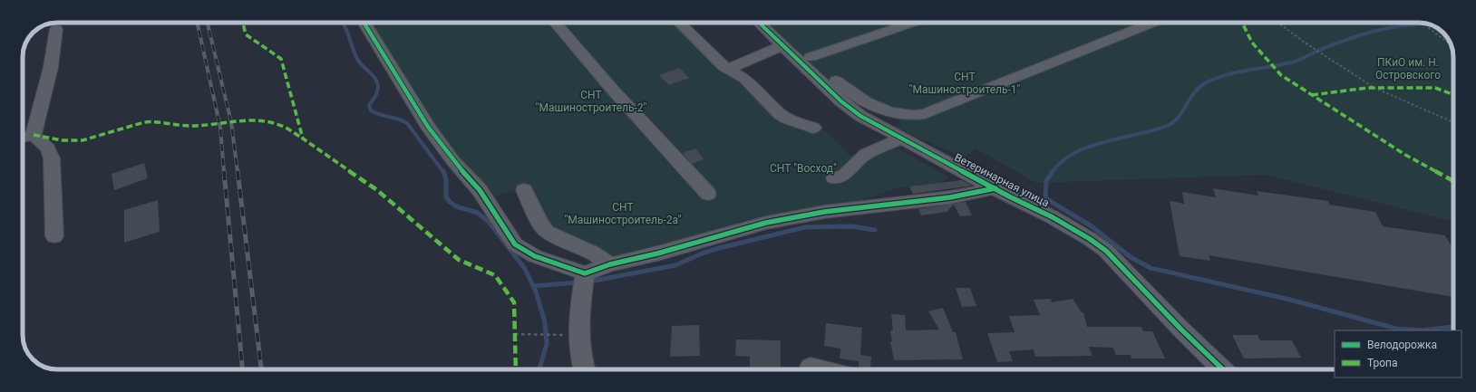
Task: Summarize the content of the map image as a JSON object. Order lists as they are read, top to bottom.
{
  "streets": {
    "street": ["Ветеринарная улица"]
  },
  "parks": [
    "ПКиО им. Н. Островского",
    "СНТ \"Машиностроитель-1\"",
    "СНТ \"Машиностроитель-2\"",
    "СНТ \"Восход\"",
    "СНТ \"Машиностроитель-2а\""
  ],
  "legend": ["Велодорожка", "Тропа"]
}
